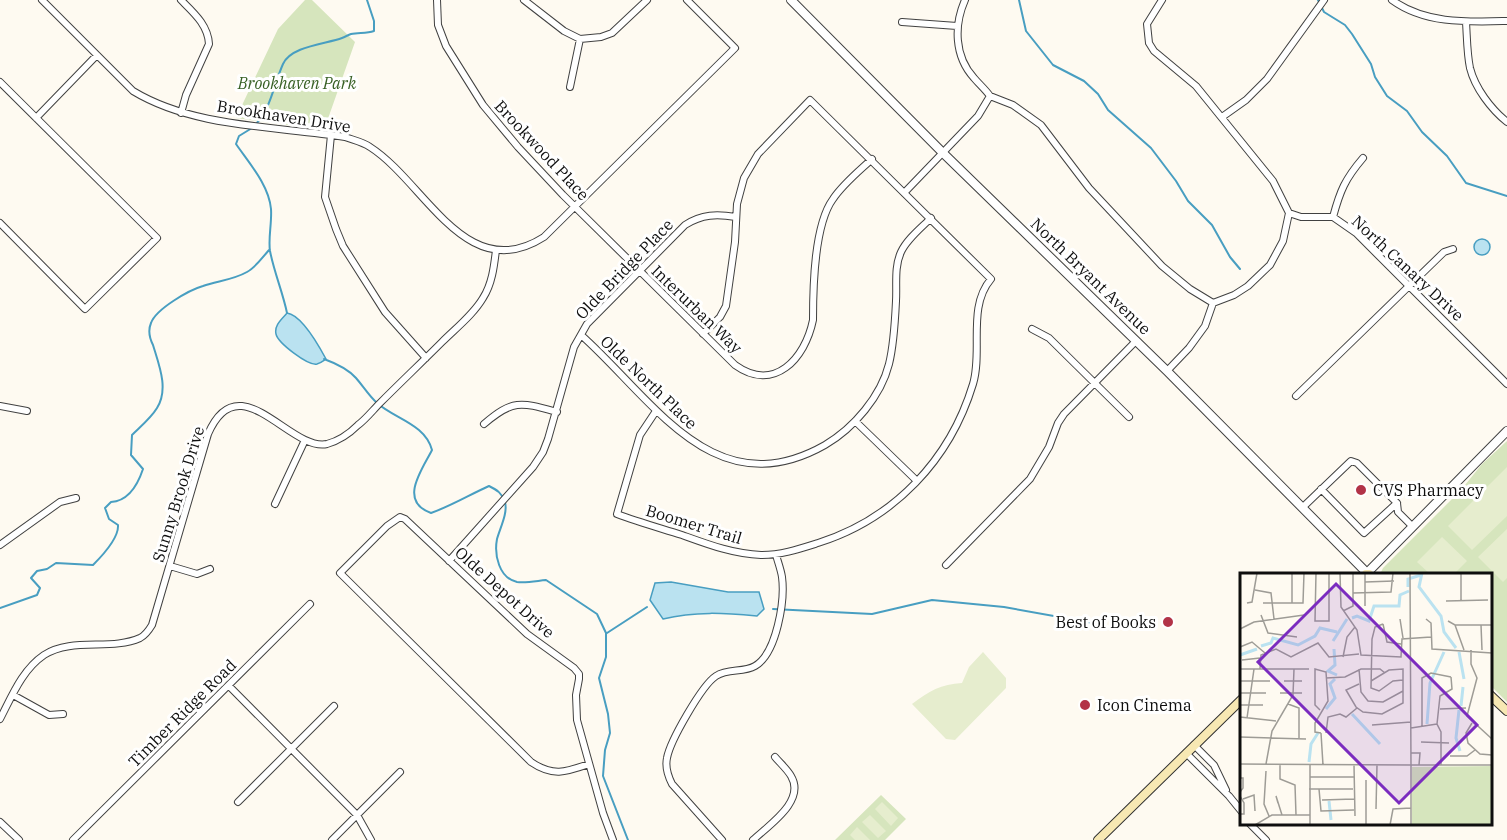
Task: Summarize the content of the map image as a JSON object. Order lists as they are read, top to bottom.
{
  "streets": {
    "street": [
      "Brookhaven Drive",
      "Brookwood Place",
      "North Canary Drive",
      "Olde Bridge Place",
      "North Bryant Avenue",
      "Interurban Way",
      "Olde North Place",
      "Sunny Brook Drive",
      "Boomer Trail",
      "Olde Depot Drive",
      "Timber Ridge Road"
    ]
  },
  "crossings": [
    ["Brookhaven Drive", "Brookwood Place"],
    ["Brookwood Place", "Olde Bridge Place"],
    ["Brookwood Place", "Interurban Way"],
    ["Olde Bridge Place", "Interurban Way"],
    ["Olde Bridge Place", "Olde North Place"],
    ["Olde Bridge Place", "Olde Depot Drive"],
    ["Olde North Place", "Boomer Trail"]
  ],
  "parks": ["Brookhaven Park"],
  "places": ["CVS Pharmacy", "Best of Books", "Icon Cinema"]
}
